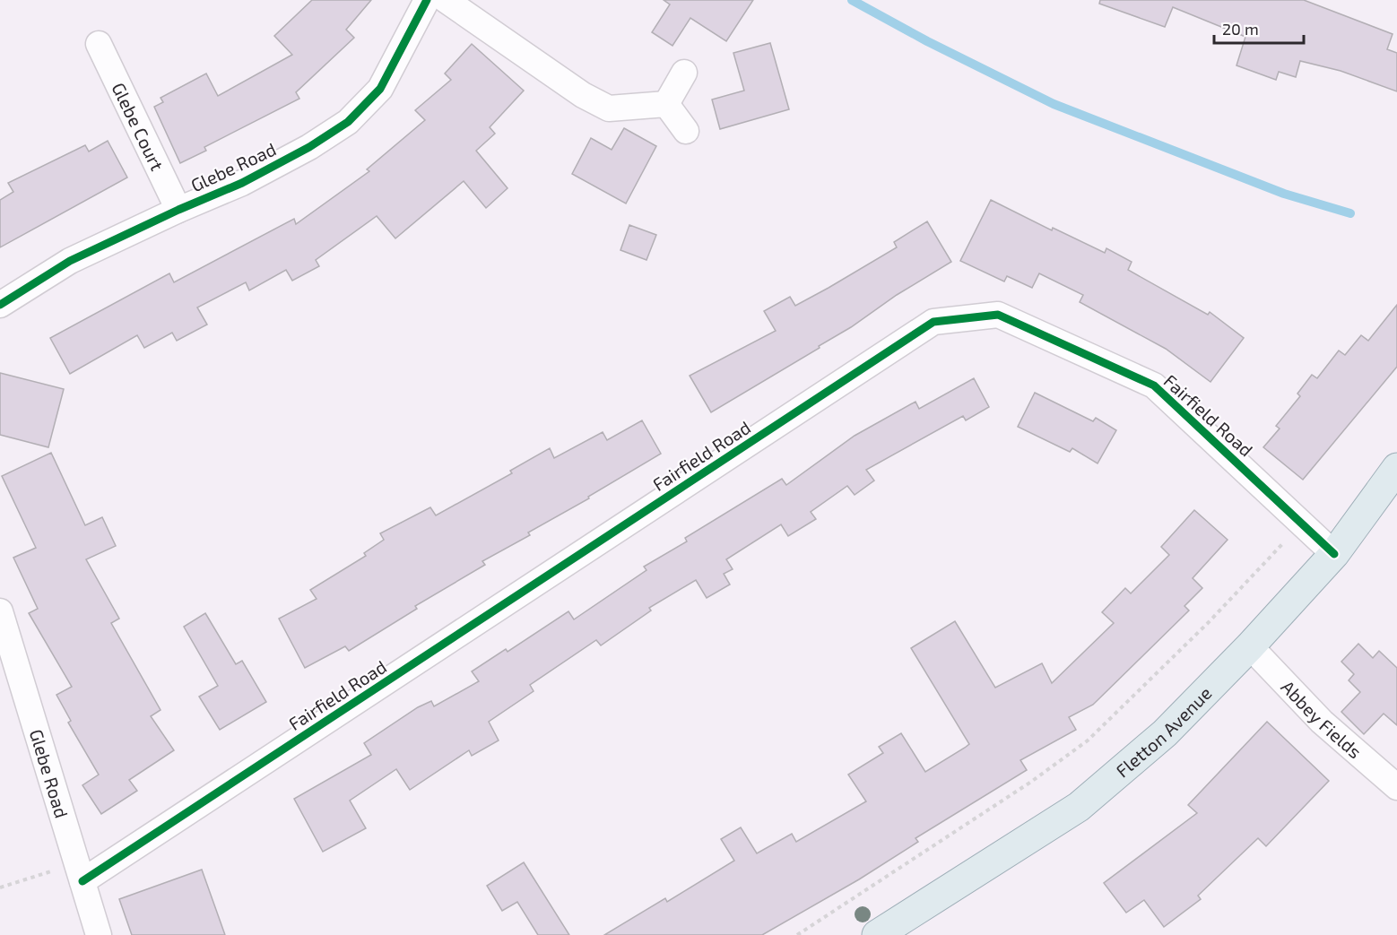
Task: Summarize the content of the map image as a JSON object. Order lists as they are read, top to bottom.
{
  "streets": {
    "main road": ["Fletton Avenue"],
    "street": [
      "Glebe Court",
      "Glebe Road",
      "Fairfield Road",
      "Abbey Fields"
    ]
  },
  "crossings": [
    ["Glebe Court", "Glebe Road"],
    ["Glebe Road", "Fairfield Road"],
    ["Fairfield Road", "Fletton Avenue"],
    ["Abbey Fields", "Fletton Avenue"]
  ],
  "scale_bar": "20 m"
}
